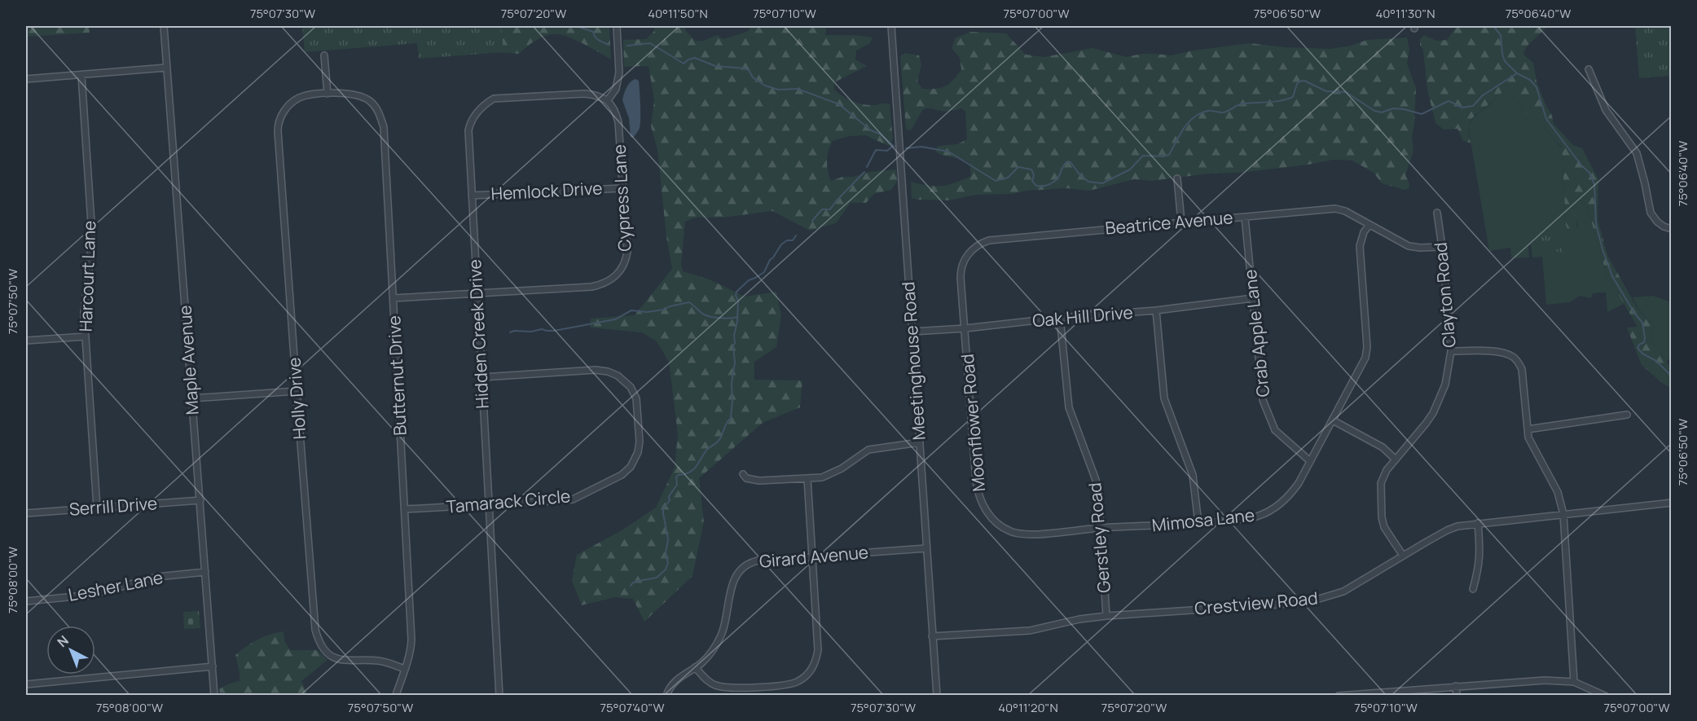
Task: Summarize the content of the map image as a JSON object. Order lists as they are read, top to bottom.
{
  "streets": {
    "street": [
      "Hemlock Drive",
      "Cypress Lane",
      "Beatrice Avenue",
      "Harcourt Lane",
      "Clayton Road",
      "Oak Hill Drive",
      "Crab Apple Lane",
      "Hidden Creek Drive",
      "Maple Avenue",
      "Meetinghouse Road",
      "Butternut Drive",
      "Holly Drive",
      "Moonflower Road",
      "Tamarack Circle",
      "Serrill Drive",
      "Mimosa Lane",
      "Gerstley Road",
      "Girard Avenue",
      "Lesher Lane",
      "Crestview Road"
    ]
  },
  "crossings": [
    ["Hemlock Drive", "Cypress Lane"],
    ["Hemlock Drive", "Hidden Creek Drive"],
    ["Cypress Lane", "Hidden Creek Drive"],
    ["Cypress Lane", "Butternut Drive"],
    ["Beatrice Avenue", "Clayton Road"],
    ["Beatrice Avenue", "Oak Hill Drive"],
    ["Beatrice Avenue", "Crab Apple Lane"],
    ["Beatrice Avenue", "Moonflower Road"],
    ["Beatrice Avenue", "Mimosa Lane"],
    ["Harcourt Lane", "Serrill Drive"],
    ["Clayton Road", "Crestview Road"],
    ["Oak Hill Drive", "Crab Apple Lane"],
    ["Oak Hill Drive", "Meetinghouse Road"],
    ["Oak Hill Drive", "Moonflower Road"],
    ["Oak Hill Drive", "Gerstley Road"],
    ["Crab Apple Lane", "Mimosa Lane"],
    ["Hidden Creek Drive", "Tamarack Circle"],
    ["Maple Avenue", "Serrill Drive"],
    ["Maple Avenue", "Lesher Lane"],
    ["Meetinghouse Road", "Girard Avenue"],
    ["Meetinghouse Road", "Crestview Road"],
    ["Butternut Drive", "Holly Drive"],
    ["Butternut Drive", "Tamarack Circle"],
    ["Moonflower Road", "Mimosa Lane"],
    ["Moonflower Road", "Gerstley Road"],
    ["Mimosa Lane", "Gerstley Road"],
    ["Gerstley Road", "Crestview Road"]
  ],
  "north": "top left",
  "coordinates": [
    "75°07'30\"W",
    "75°07'20\"W",
    "40°11'50\"N",
    "75°07'10\"W",
    "75°07'00\"W",
    "75°06'50\"W",
    "40°11'30\"N",
    "75°06'40\"W",
    "75°07'50\"W",
    "75°08'00\"W",
    "75°07'40\"W",
    "40°11'20\"N"
  ]
}
